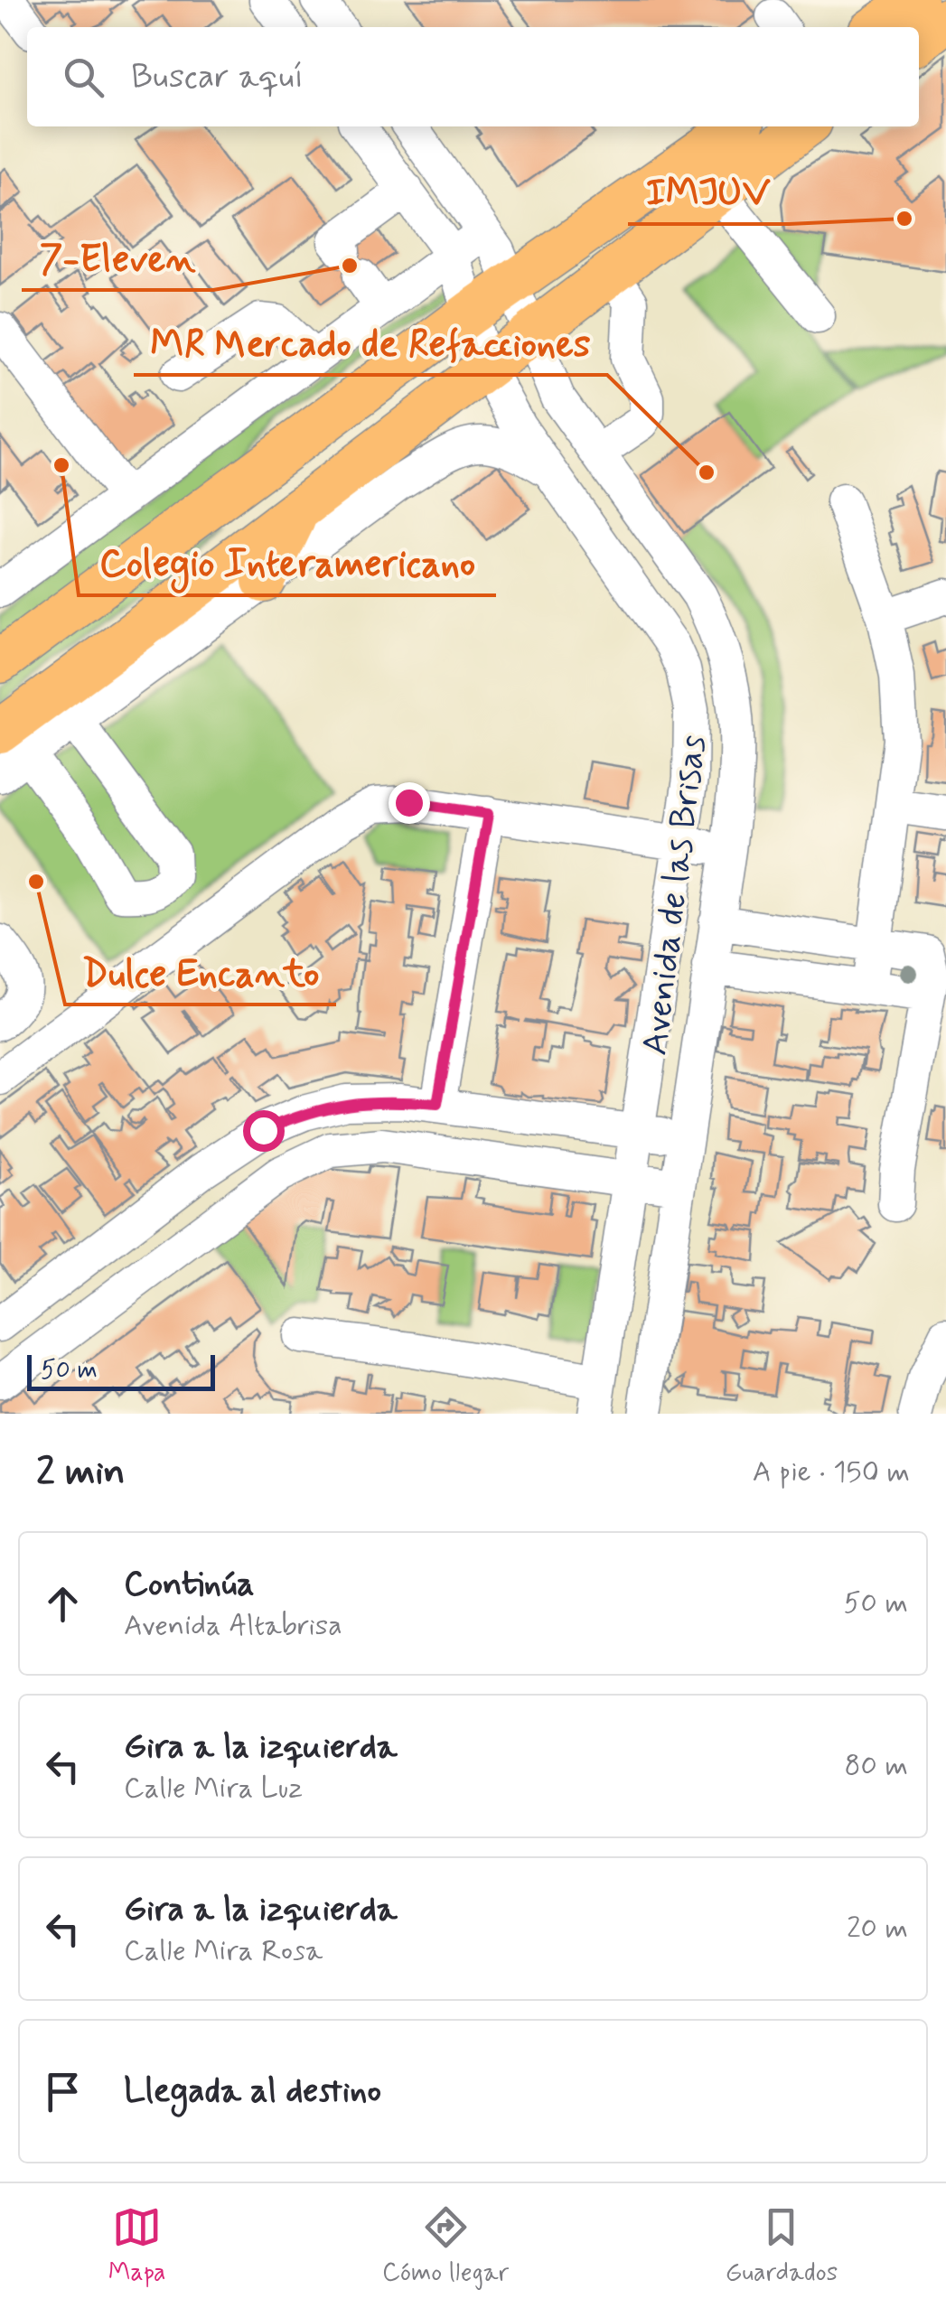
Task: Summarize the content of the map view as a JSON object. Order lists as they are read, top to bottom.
{
  "streets": {
    "street": ["Avenida de las Brisas"]
  },
  "places": [
    "IMJUV",
    "7-Eleven",
    "Colegio Interamericano",
    "MR Mercado de Refacciones",
    "Dulce Encanto"
  ],
  "scale_bar": "50 m",
  "page": {
    "search": "Buscar aquí",
    "scale": "50 m",
    "heading": ["2 min", "A pie · 150 m"],
    "list": [
      ["Continúa", "Avenida Altabrisa", "50 m"],
      ["Gira a la izquierda", "Calle Mira Luz", "80 m"],
      ["Gira a la izquierda", "Calle Mira Rosa", "20 m"],
      "Llegada al destino"
    ],
    "nav": ["Mapa", "Cómo llegar", "Guardados"]
  }
}
